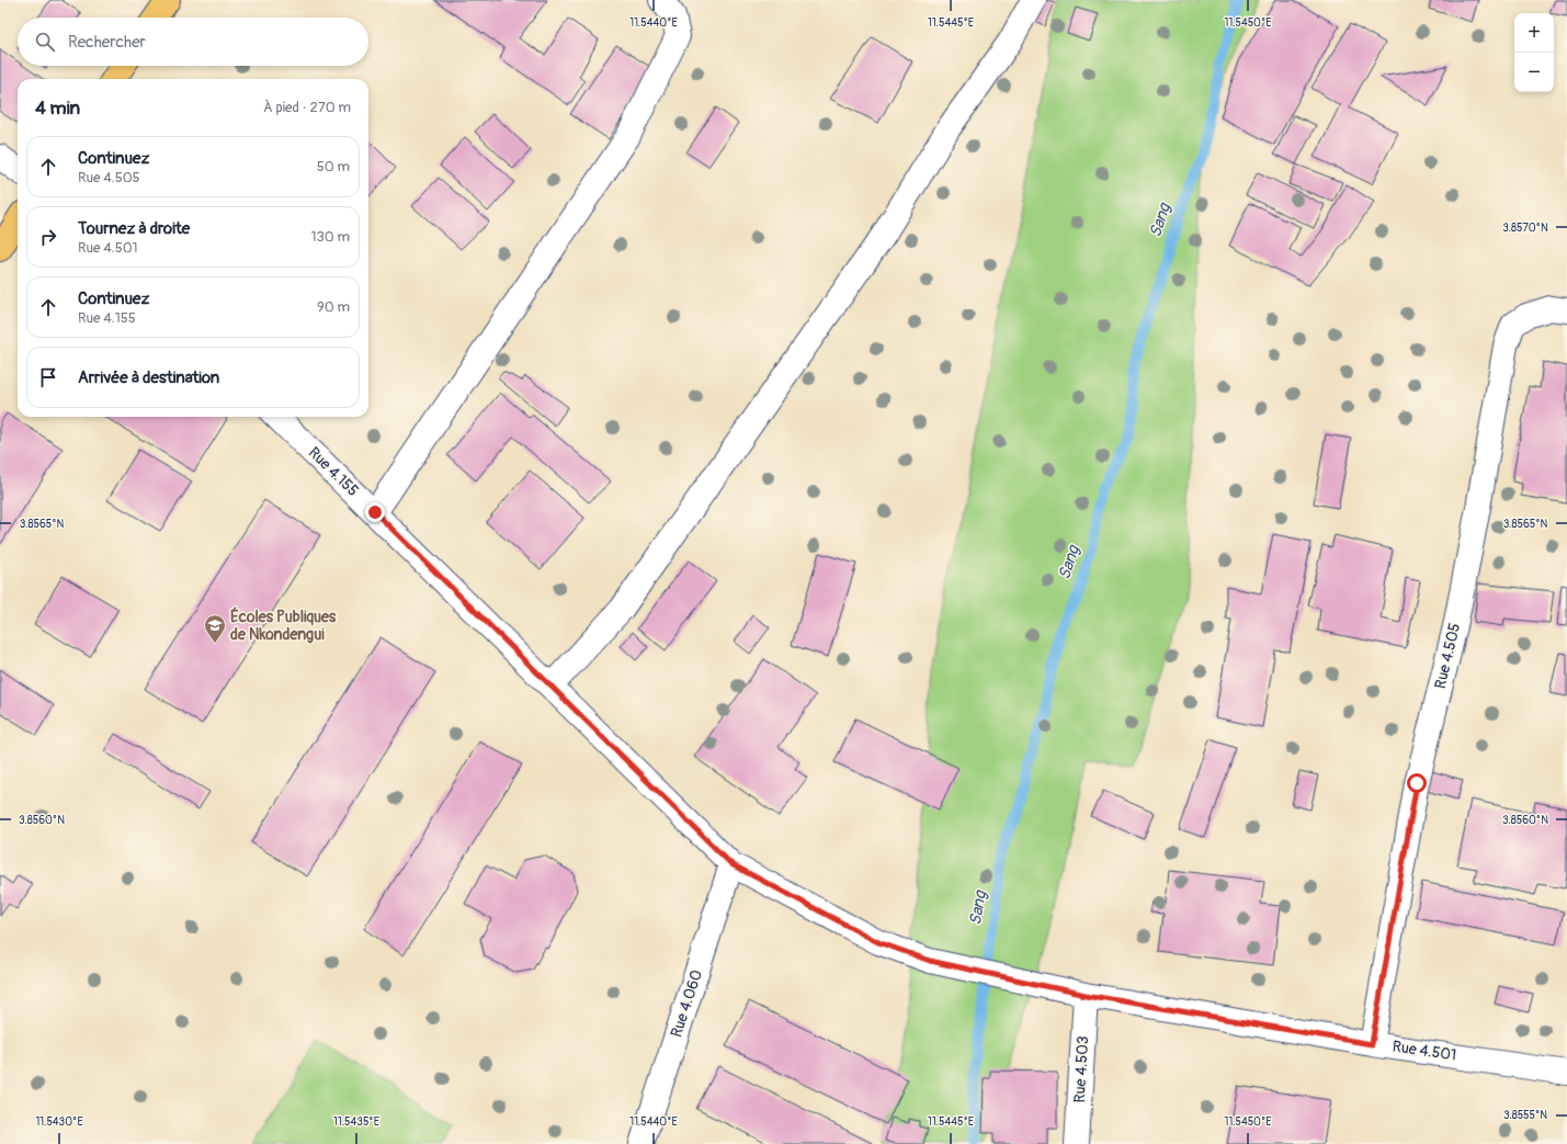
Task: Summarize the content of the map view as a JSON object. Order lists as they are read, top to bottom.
{
  "streets": {
    "street": [
      "Rue 4.155",
      "Rue 4.505",
      "Rue 4.060",
      "Rue 4.501",
      "Rue 4.503"
    ]
  },
  "crossings": [
    ["Rue 4.155", "Rue 4.060"],
    ["Rue 4.155", "Rue 4.501"],
    ["Rue 4.505", "Rue 4.501"],
    ["Rue 4.060", "Rue 4.501"],
    ["Rue 4.501", "Rue 4.503"]
  ],
  "water": ["Sang"],
  "places": {
    "school or university": ["Écoles Publiques de Nkondengui"]
  },
  "page": {
    "map_buttons": ["+", "−"],
    "search": "Rechercher",
    "heading": ["4 min", "À pied · 270 m"],
    "list": [
      ["Continuez", "Rue 4.505", "50 m"],
      ["Tournez à droite", "Rue 4.501", "130 m"],
      ["Continuez", "Rue 4.155", "90 m"],
      "Arrivée à destination"
    ]
  },
  "coordinates": [
    "11.5440°E",
    "11.5445°E",
    "11.5450°E",
    "3.8570°N",
    "3.8565°N",
    "3.8560°N",
    "3.8555°N",
    "11.5430°E",
    "11.5435°E"
  ]
}
